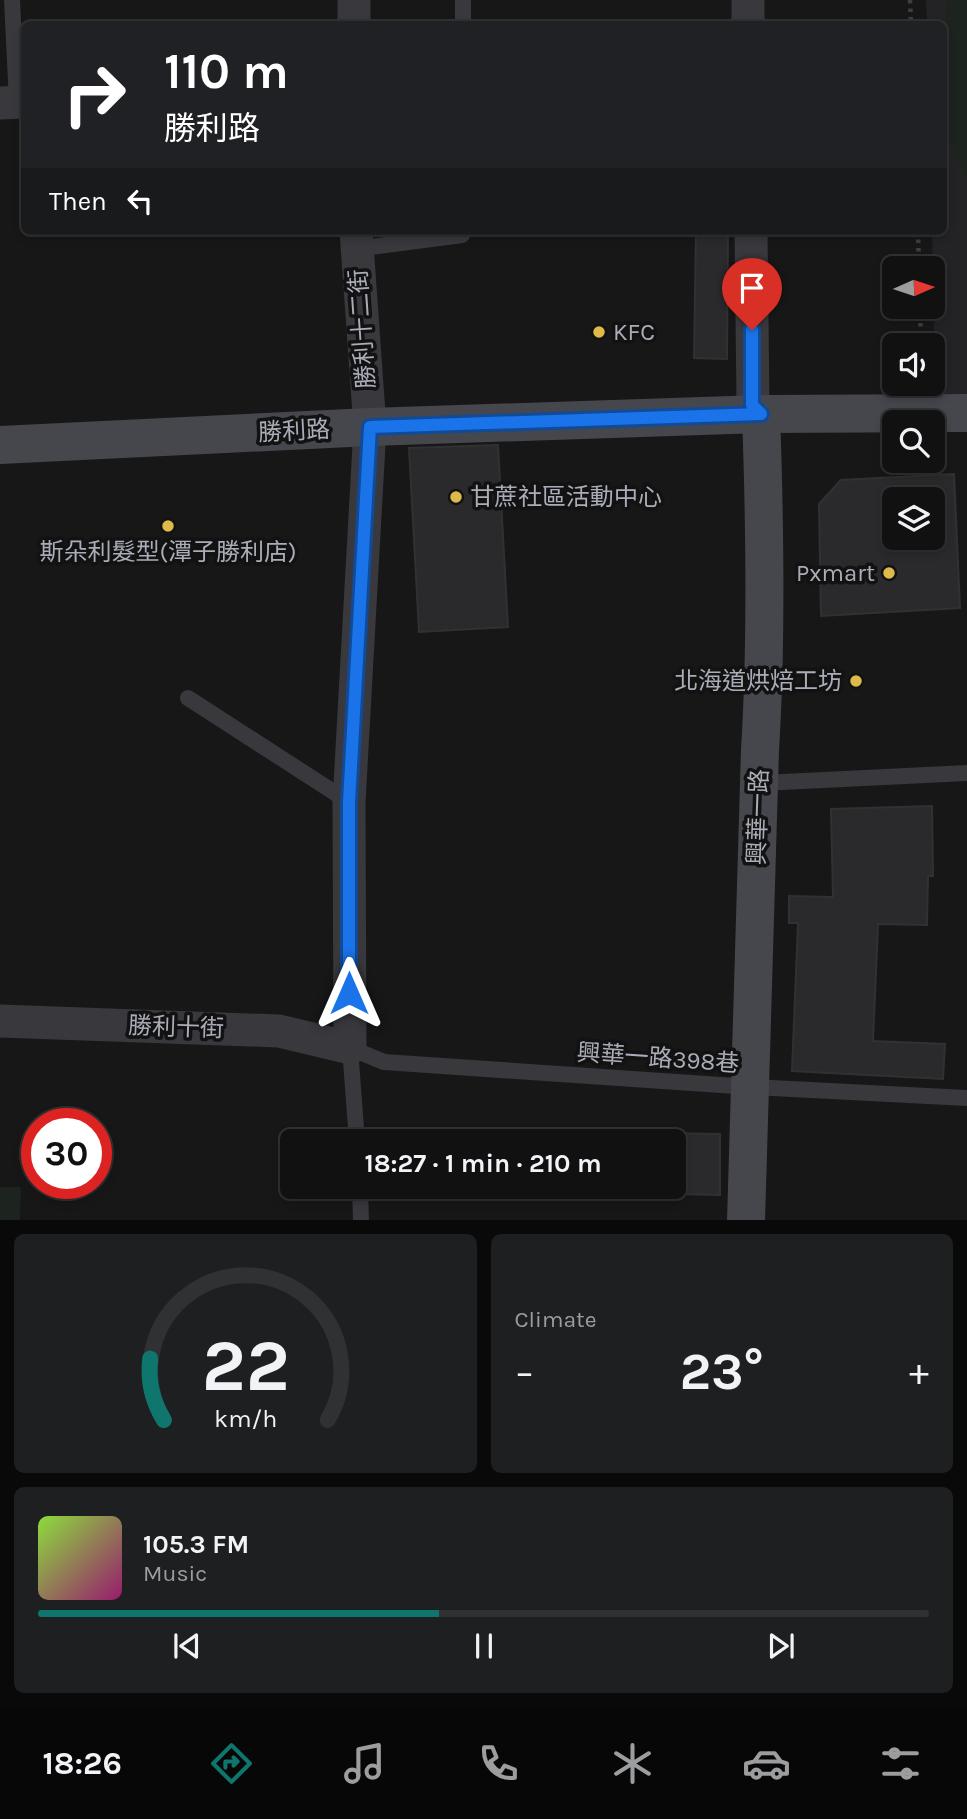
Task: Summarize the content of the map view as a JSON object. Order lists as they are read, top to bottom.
{
  "streets": {
    "street": [
      "勝利十二街",
      "勝利路",
      "興華一路",
      "勝利十街"
    ],
    "lane": ["興華一路398巷"]
  },
  "crossings": [
    ["勝利十二街", "勝利路"],
    ["勝利十二街", "勝利十街"],
    ["勝利十二街", "興華一路398巷"],
    ["勝利路", "興華一路"],
    ["興華一路", "興華一路398巷"],
    ["勝利十街", "興華一路398巷"]
  ],
  "places": [
    "KFC",
    "甘蔗社區活動中心",
    "斯朵利髮型(潭子勝利店)",
    "Pxmart",
    "北海道烘焙工坊"
  ],
  "north": "right",
  "page": {
    "turn": ["110 m", "勝利路"],
    "then": "Then",
    "limit": "30",
    "trip": "18:27 · 1 min · 210 m",
    "tile": "Climate",
    "heat": ["−", "23°", "+"],
    "song": ["105.3 FM", "Music"],
    "tabs": "18:26",
    "gauge": ["22", "km/h"]
  }
}
